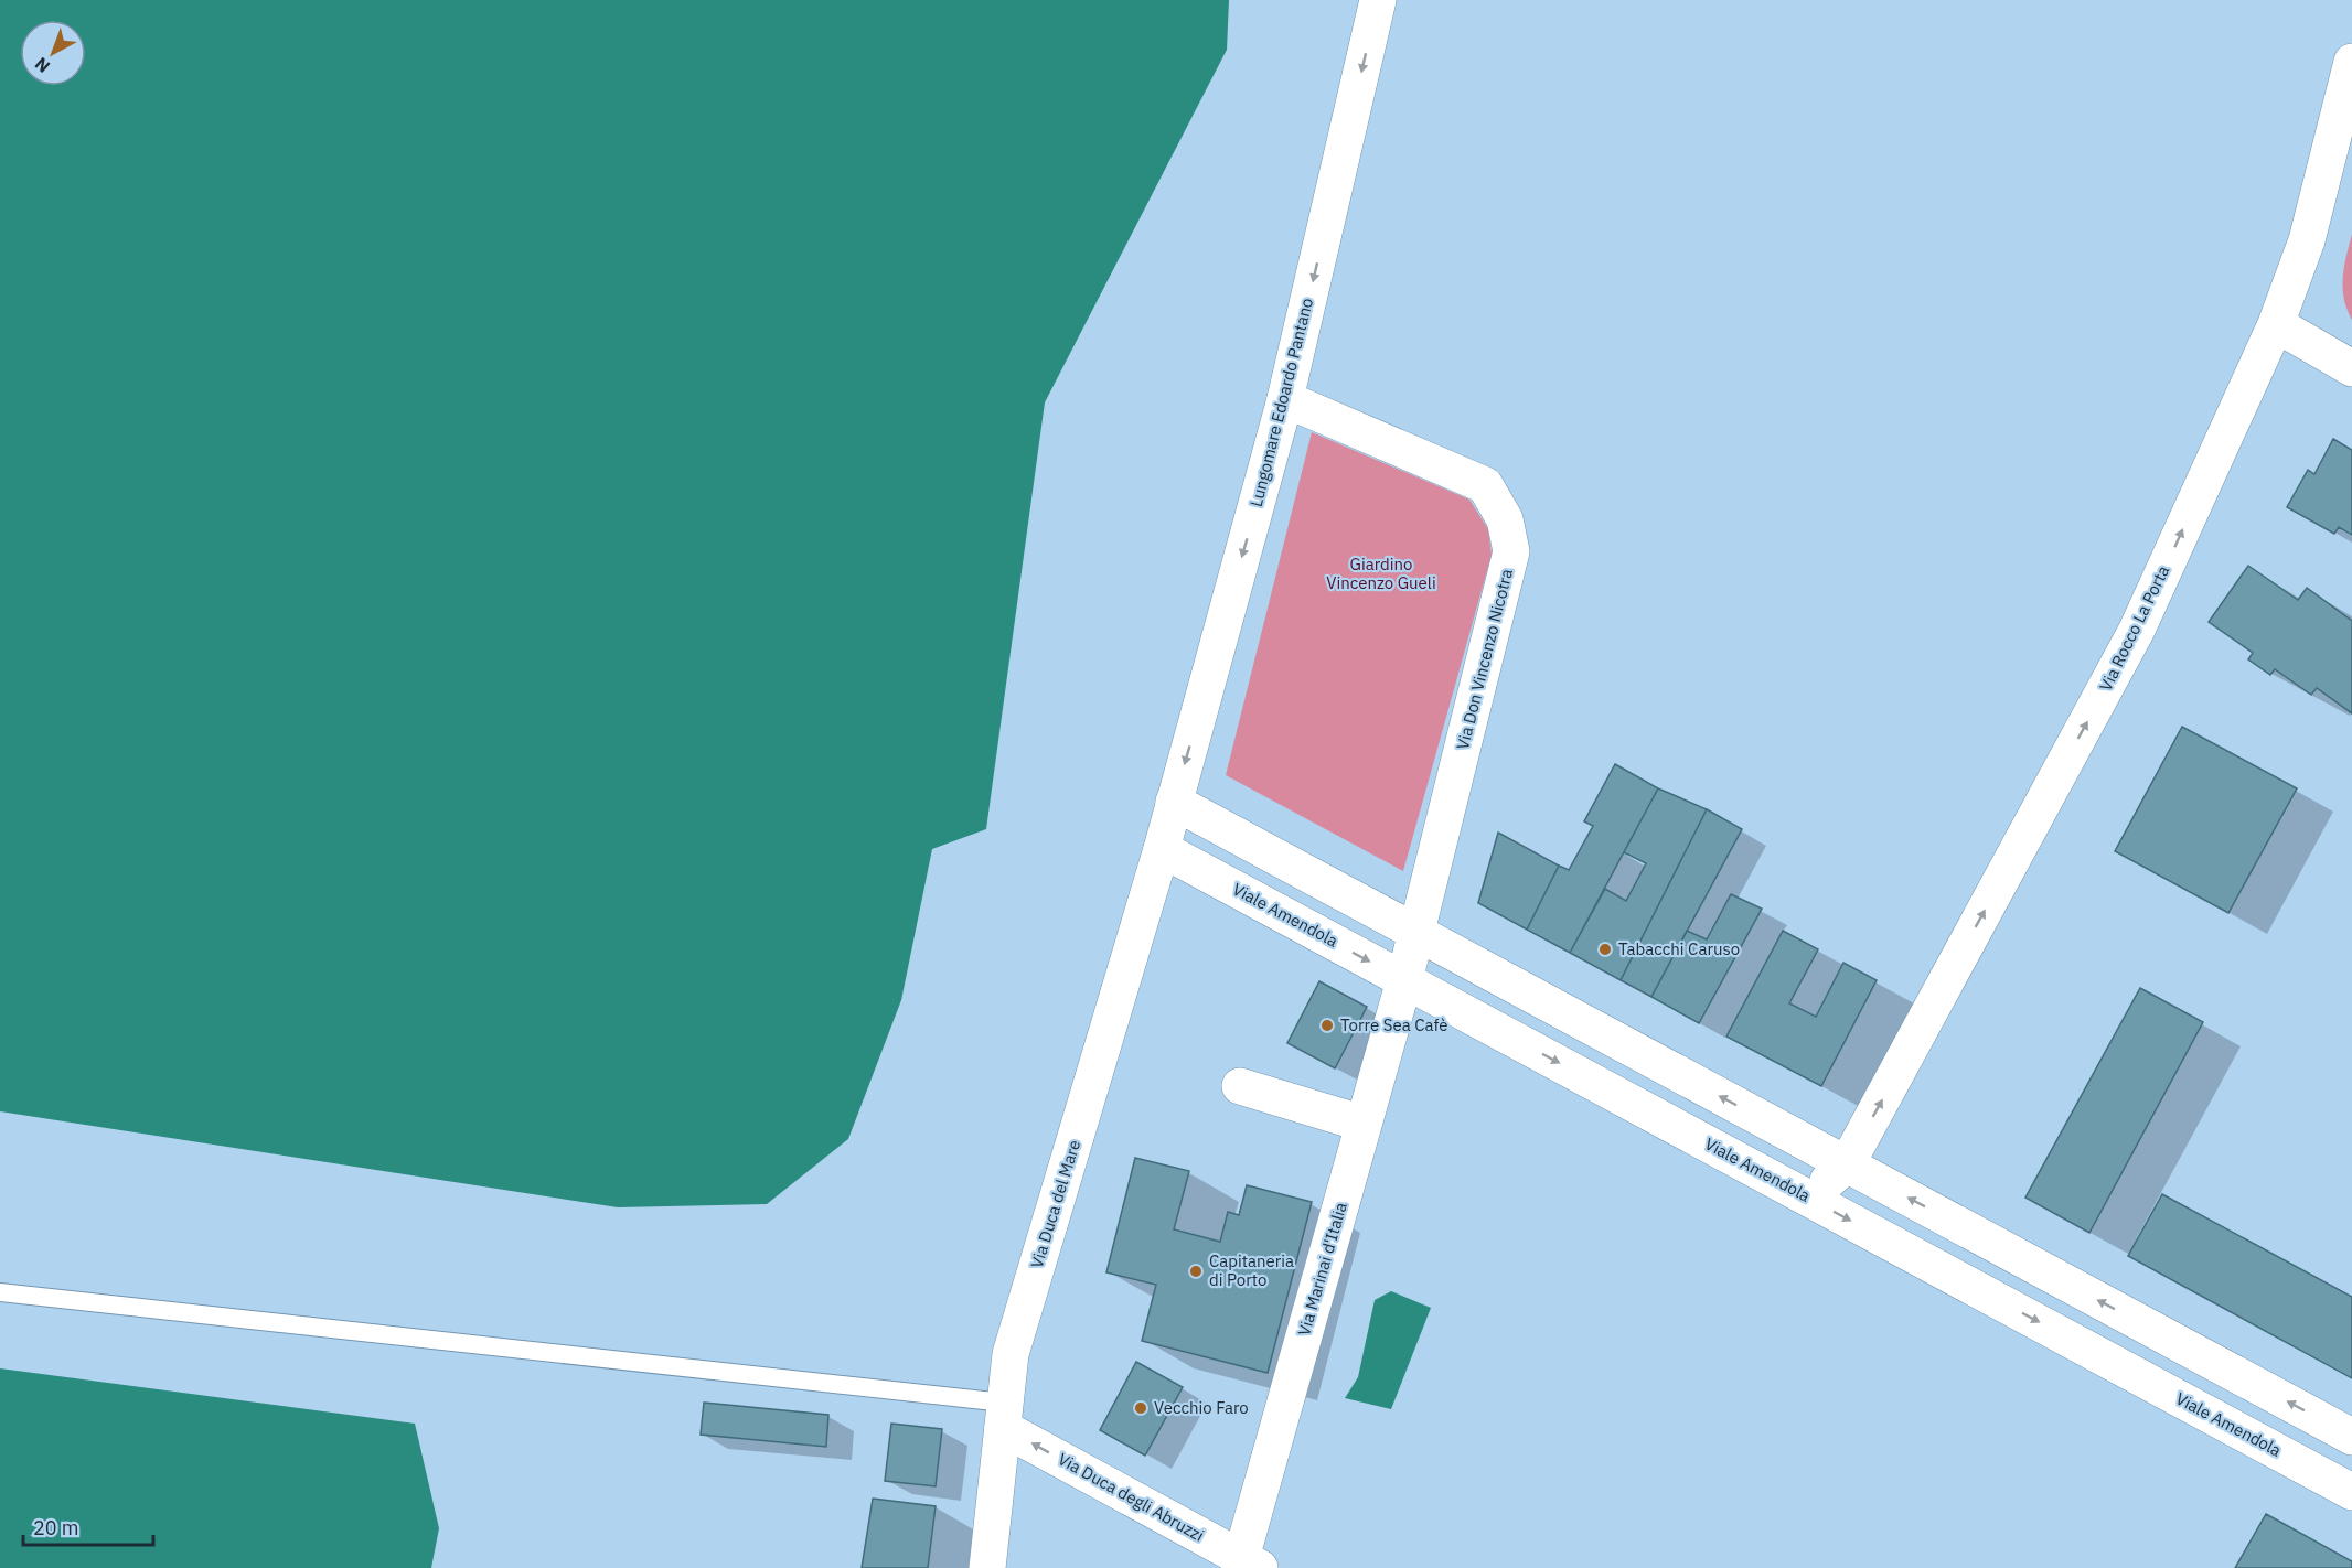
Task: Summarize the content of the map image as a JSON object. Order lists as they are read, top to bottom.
{
  "streets": {
    "street": [
      "Lungomare Edoardo Pantano",
      "Via Rocco La Porta",
      "Via Don Vincenzo Nicotra",
      "Viale Amendola",
      "Via Duca del Mare",
      "Via Marinai d'Italia",
      "Via Duca degli Abruzzi"
    ]
  },
  "crossings": [
    ["Lungomare Edoardo Pantano", "Via Don Vincenzo Nicotra"],
    ["Lungomare Edoardo Pantano", "Viale Amendola"],
    ["Lungomare Edoardo Pantano", "Via Duca del Mare"],
    ["Via Rocco La Porta", "Viale Amendola"],
    ["Via Don Vincenzo Nicotra", "Viale Amendola"],
    ["Via Don Vincenzo Nicotra", "Via Marinai d'Italia"],
    ["Viale Amendola", "Via Duca del Mare"],
    ["Viale Amendola", "Via Marinai d'Italia"],
    ["Via Duca del Mare", "Via Duca degli Abruzzi"],
    ["Via Marinai d'Italia", "Via Duca degli Abruzzi"]
  ],
  "one_way": ["Lungomare Edoardo Pantano", "Via Rocco La Porta", "Via Duca degli Abruzzi"],
  "parks": ["Giardino Vincenzo Gueli"],
  "places": [
    "Tabacchi Caruso",
    "Torre Sea Cafè",
    "Capitaneria di Porto",
    "Vecchio Faro"
  ],
  "scale_bar": "20 m",
  "north": "bottom left"
}
